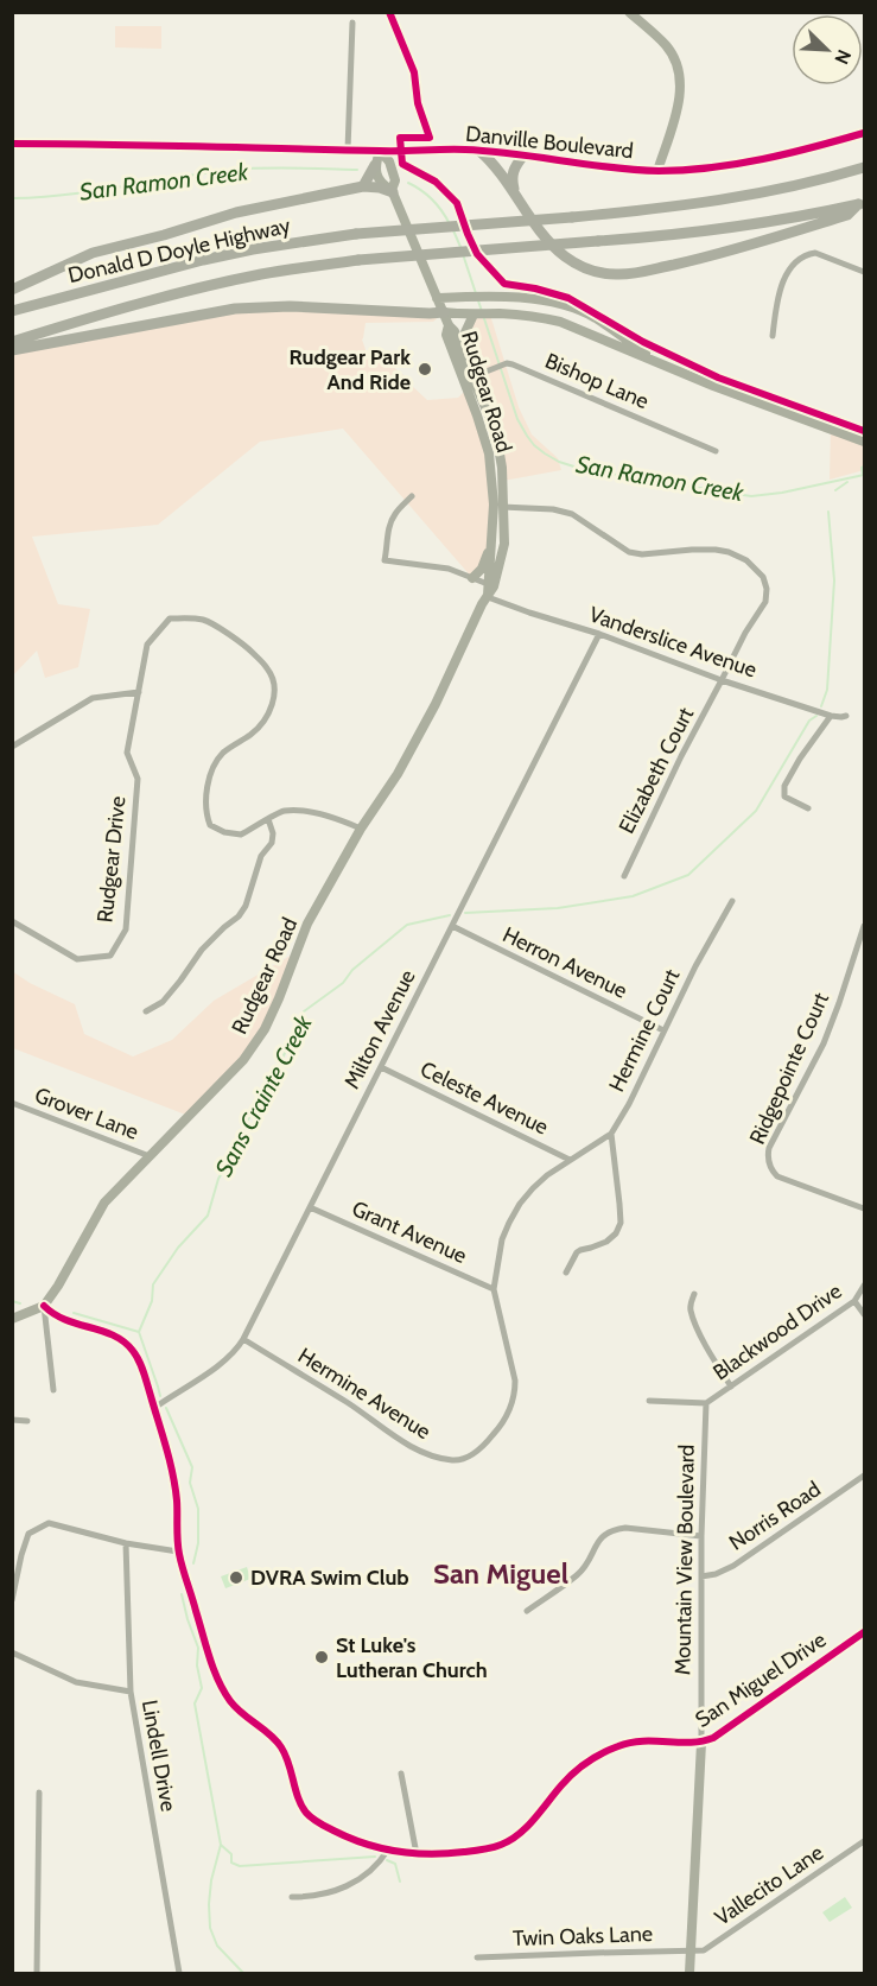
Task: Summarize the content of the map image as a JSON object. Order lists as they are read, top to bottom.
{
  "streets": {
    "highway": ["Donald D Doyle Highway"],
    "street": [
      "Danville Boulevard",
      "Bishop Lane",
      "Rudgear Road",
      "Vanderslice Avenue",
      "Elizabeth Court",
      "Rudgear Drive",
      "Herron Avenue",
      "Milton Avenue",
      "Hermine Court",
      "Ridgepointe Court",
      "Celeste Avenue",
      "Grover Lane",
      "Grant Avenue",
      "Blackwood Drive",
      "Hermine Avenue",
      "Norris Road",
      "Mountain View Boulevard",
      "San Miguel Drive",
      "Lindell Drive",
      "Vallecito Lane",
      "Twin Oaks Lane"
    ]
  },
  "crossings": [
    ["Danville Boulevard", "Rudgear Road"],
    ["Bishop Lane", "Rudgear Road"],
    ["Rudgear Road", "Vanderslice Avenue"],
    ["Rudgear Road", "Elizabeth Court"],
    ["Rudgear Road", "Rudgear Drive"],
    ["Rudgear Road", "Grover Lane"],
    ["Rudgear Road", "San Miguel Drive"],
    ["Vanderslice Avenue", "Elizabeth Court"],
    ["Vanderslice Avenue", "Milton Avenue"],
    ["Herron Avenue", "Milton Avenue"],
    ["Herron Avenue", "Hermine Court"],
    ["Milton Avenue", "Celeste Avenue"],
    ["Milton Avenue", "Grant Avenue"],
    ["Milton Avenue", "Hermine Avenue"],
    ["Milton Avenue", "San Miguel Drive"],
    ["Hermine Court", "Celeste Avenue"],
    ["Hermine Court", "Hermine Avenue"],
    ["Celeste Avenue", "Hermine Avenue"],
    ["Grant Avenue", "Hermine Avenue"],
    ["Blackwood Drive", "Mountain View Boulevard"],
    ["Norris Road", "Mountain View Boulevard"],
    ["Mountain View Boulevard", "San Miguel Drive"],
    ["Mountain View Boulevard", "Vallecito Lane"],
    ["Mountain View Boulevard", "Twin Oaks Lane"],
    ["Vallecito Lane", "Twin Oaks Lane"]
  ],
  "districts": ["San Miguel"],
  "water": ["San Ramon Creek", "Sans Crainte Creek"],
  "places": ["Rudgear Park And Ride", "DVRA Swim Club", "St Luke's Lutheran Church"],
  "north": "bottom right"
}
